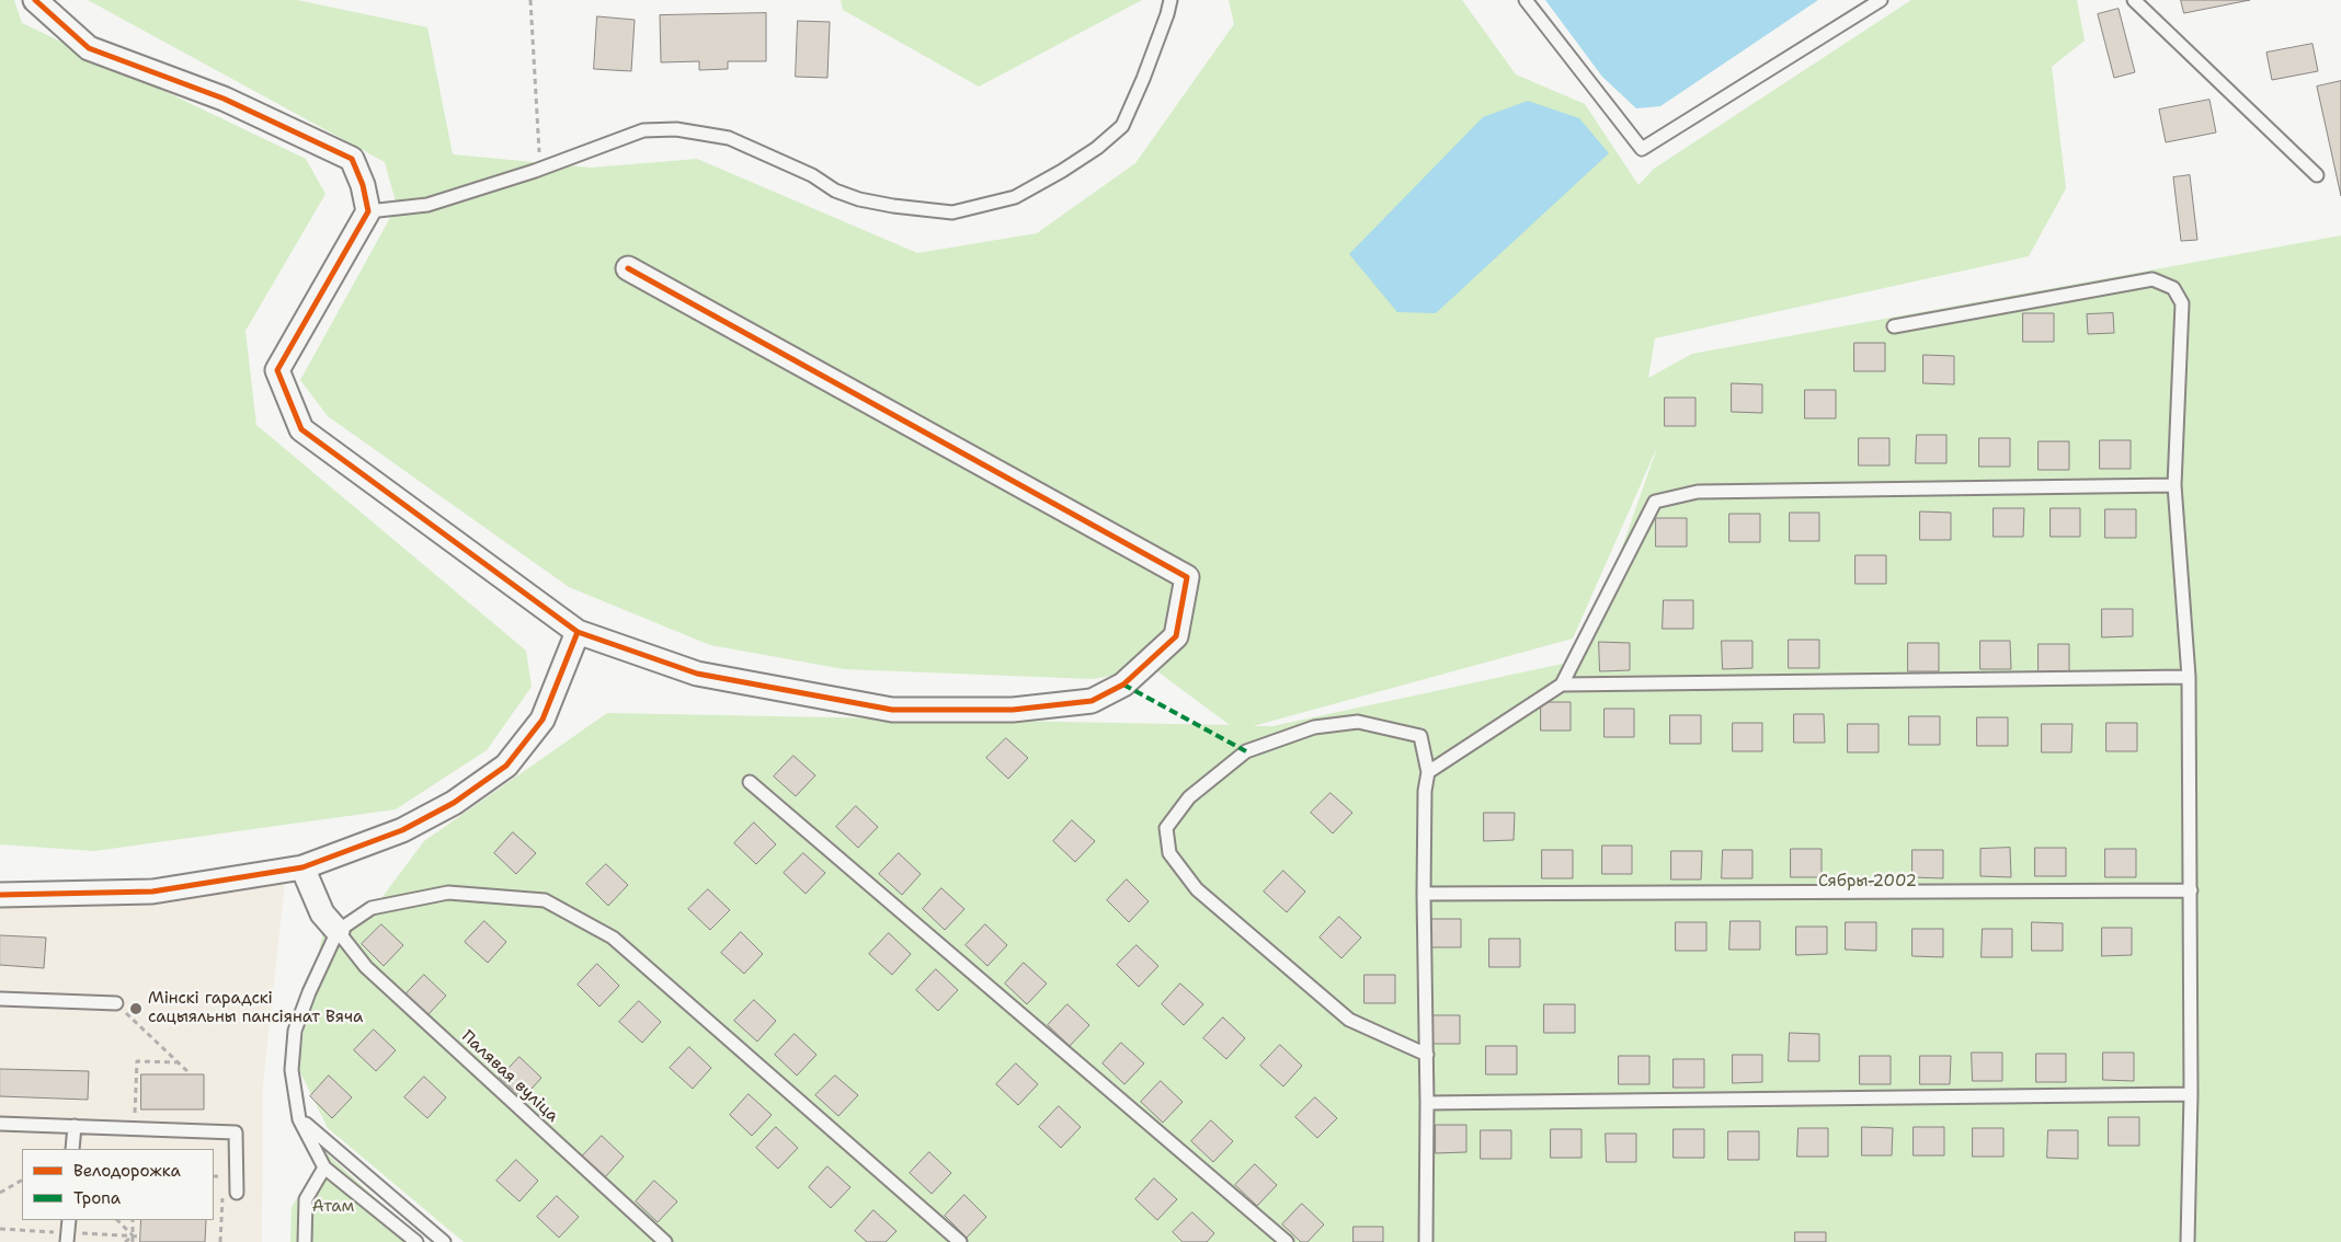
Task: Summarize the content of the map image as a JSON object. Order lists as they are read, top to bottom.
{
  "streets": {
    "lane": ["Палявая вуліца"]
  },
  "parks": ["Сябры-2002", "Атам"],
  "places": ["Мінскі гарадскі сацыяльны пансіянат Вяча"],
  "legend": ["Велодорожка", "Тропа"]
}
